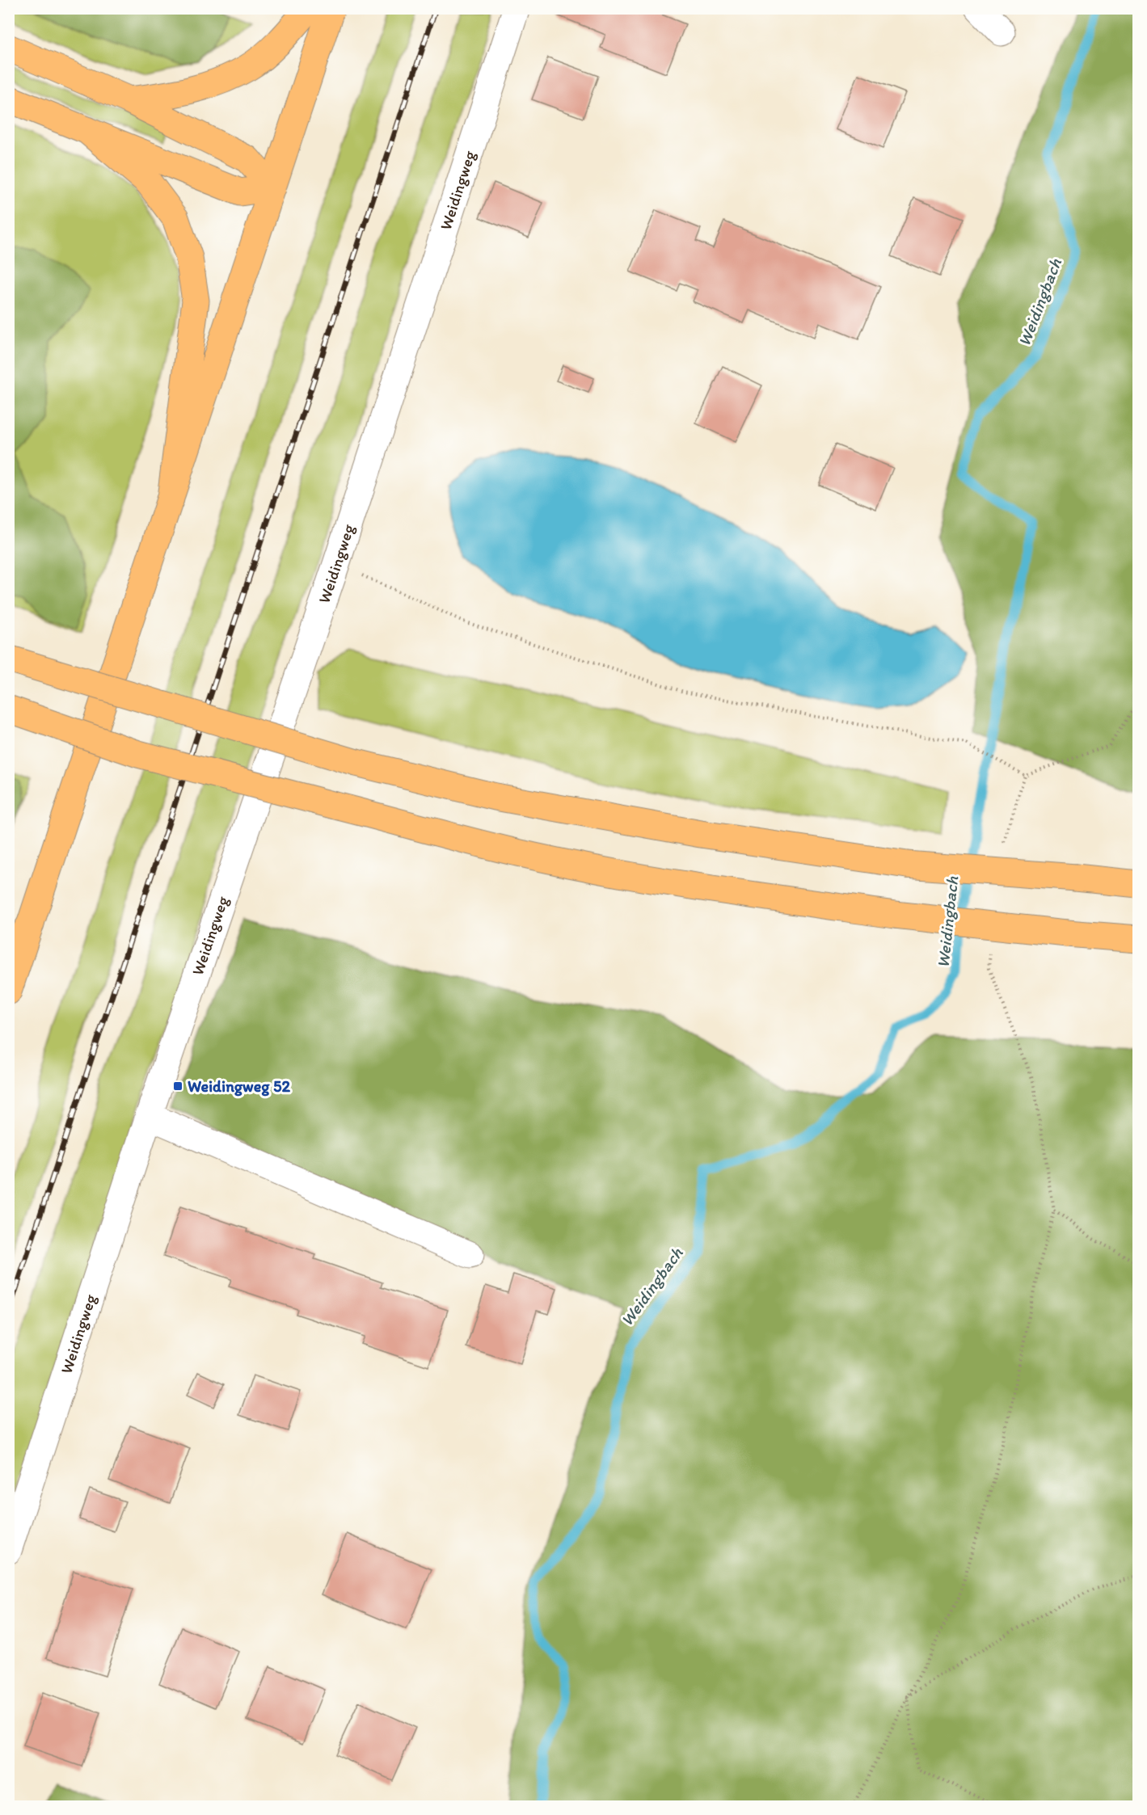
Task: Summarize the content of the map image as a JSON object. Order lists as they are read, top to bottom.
{
  "streets": {
    "street": ["Weidingweg"]
  },
  "water": ["Weidingbach"],
  "places": {
    "transit": ["Weidingweg 52"]
  }
}
